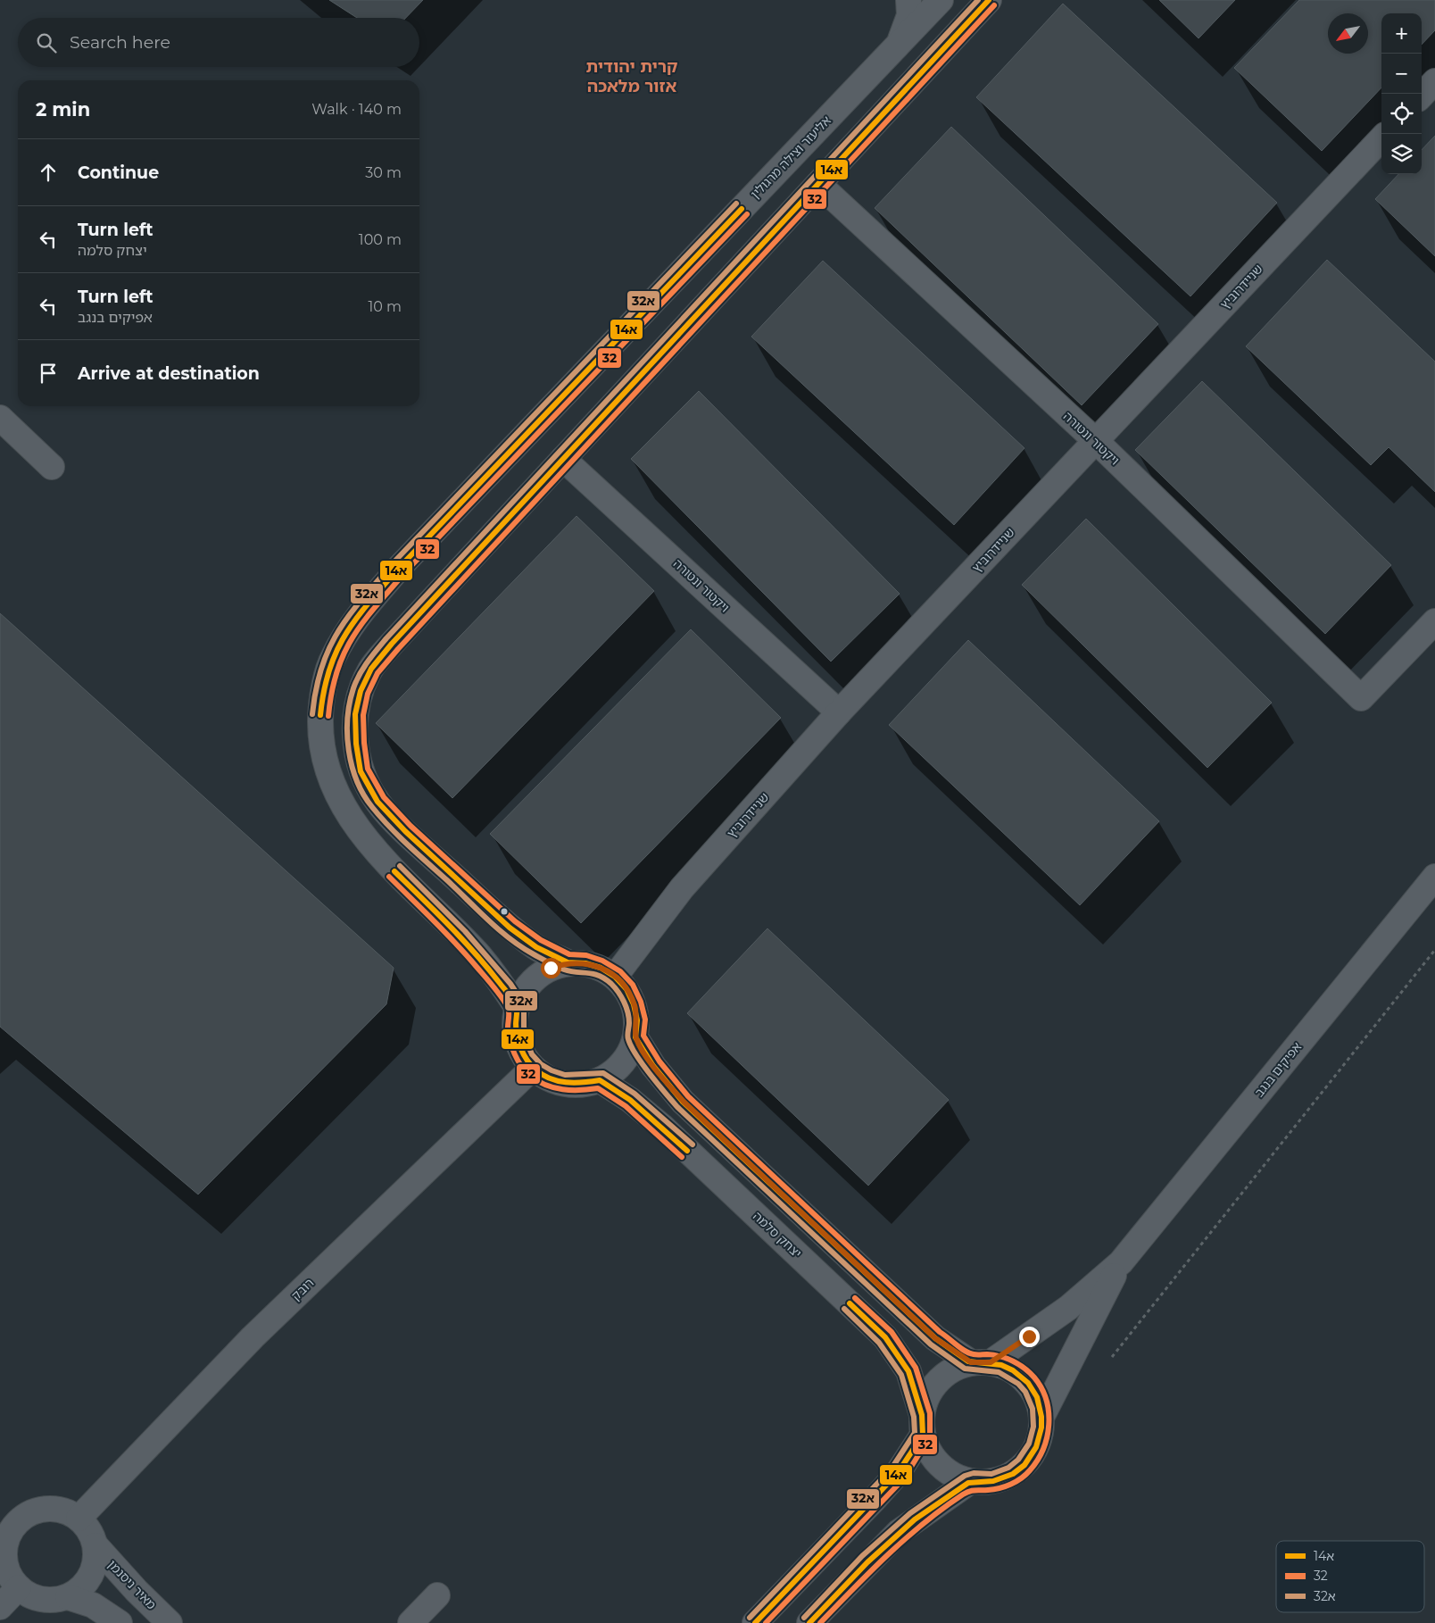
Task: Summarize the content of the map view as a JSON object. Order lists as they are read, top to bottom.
{
  "streets": {
    "street": [
      "אליעזר וצילה מרגולין",
      "שניידרוביץ",
      "ויקטור ונטורה",
      "אפיקים בנגב",
      "יצחק סלמה",
      "רובק",
      "מאיר ניסנמן"
    ]
  },
  "crossings": [
    ["אליעזר וצילה מרגולין", "שניידרוביץ"],
    ["אליעזר וצילה מרגולין", "יצחק סלמה"],
    ["אליעזר וצילה מרגולין", "רובק"],
    ["שניידרוביץ", "ויקטור ונטורה"],
    ["שניידרוביץ", "יצחק סלמה"],
    ["שניידרוביץ", "רובק"],
    ["אפיקים בנגב", "יצחק סלמה"],
    ["יצחק סלמה", "רובק"],
    ["רובק", "מאיר ניסנמן"]
  ],
  "districts": ["קרית יהודית אזור מלאכה"],
  "lines": ["transit line 14א", "transit line 32א", "transit line 32"],
  "legend": ["14א", "32", "32א"],
  "north": "bottom left",
  "page": {
    "map_buttons": ["+", "−"],
    "search": "Search here",
    "heading": ["2 min", "Walk · 140 m"],
    "list": [
      ["Continue", "30 m"],
      ["Turn left", "יצחק סלמה", "100 m"],
      ["Turn left", "אפיקים בנגב", "10 m"],
      "Arrive at destination"
    ]
  }
}
